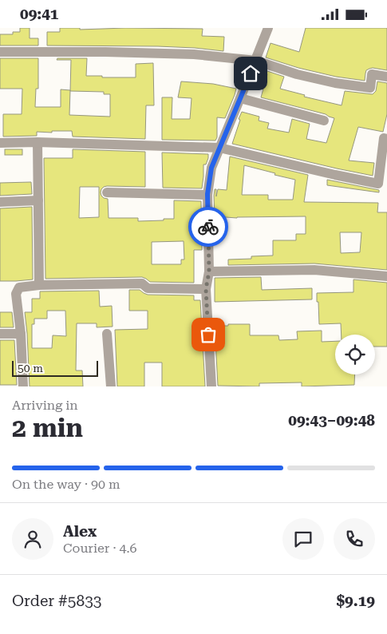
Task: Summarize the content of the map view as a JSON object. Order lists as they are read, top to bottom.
{
  "scale_bar": "50 m",
  "page": {
    "status": "09:41",
    "scale": "50 m",
    "heading": ["2 min", "Arriving in", "09:43–09:48"],
    "panel": [
      "Alex",
      "Courier · 4.6",
      "Order #5833",
      "$9.19"
    ],
    "bar": "On the way · 90 m"
  }
}
